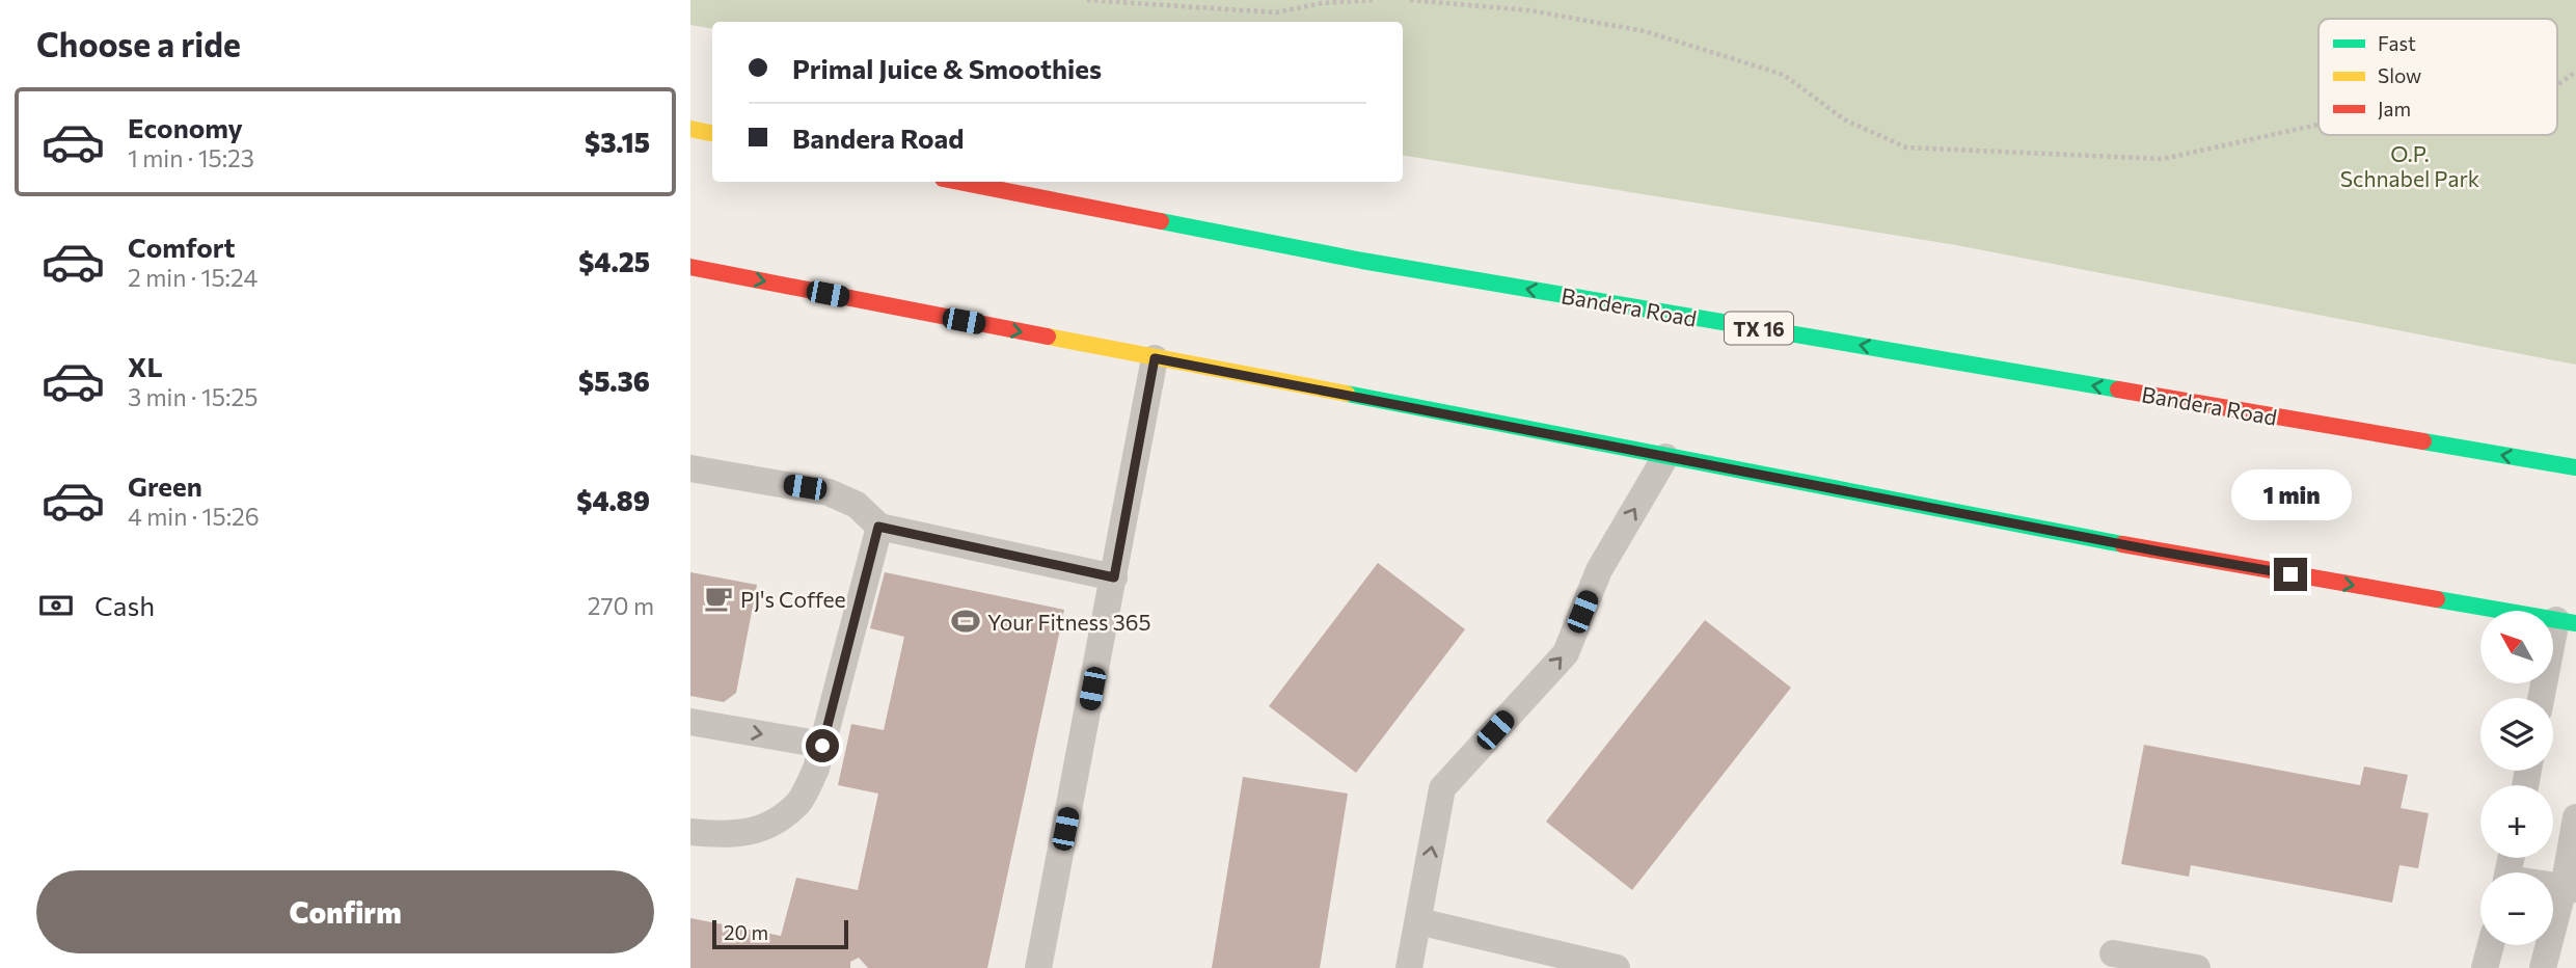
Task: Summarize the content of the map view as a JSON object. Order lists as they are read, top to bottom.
{
  "streets": {
    "main road": ["Bandera Road", "TX 16"]
  },
  "parks": ["O.P. Schnabel Park"],
  "places": {
    "cafe": ["PJ's Coffee"],
    "sports": ["Your Fitness 365"]
  },
  "legend": ["Fast", "Slow", "Jam"],
  "scale_bar": "20 m",
  "north": "top left",
  "page": {
    "heading": "Choose a ride",
    "banner": ["Primal Juice & Smoothies", "Bandera Road"],
    "list": [
      {
        "name": "Economy",
        "note": "1 min · 15:23",
        "value": "$3.15"
      },
      {
        "name": "Comfort",
        "note": "2 min · 15:24",
        "value": "$4.25"
      },
      {
        "name": "XL",
        "note": "3 min · 15:25",
        "value": "$5.36"
      },
      {
        "name": "Green",
        "note": "4 min · 15:26",
        "value": "$4.89"
      }
    ],
    "bubble": "1 min",
    "pay": ["Cash", "270 m"],
    "map_buttons": ["+", "−"],
    "buttons": "Confirm",
    "scale": "20 m"
  }
}
